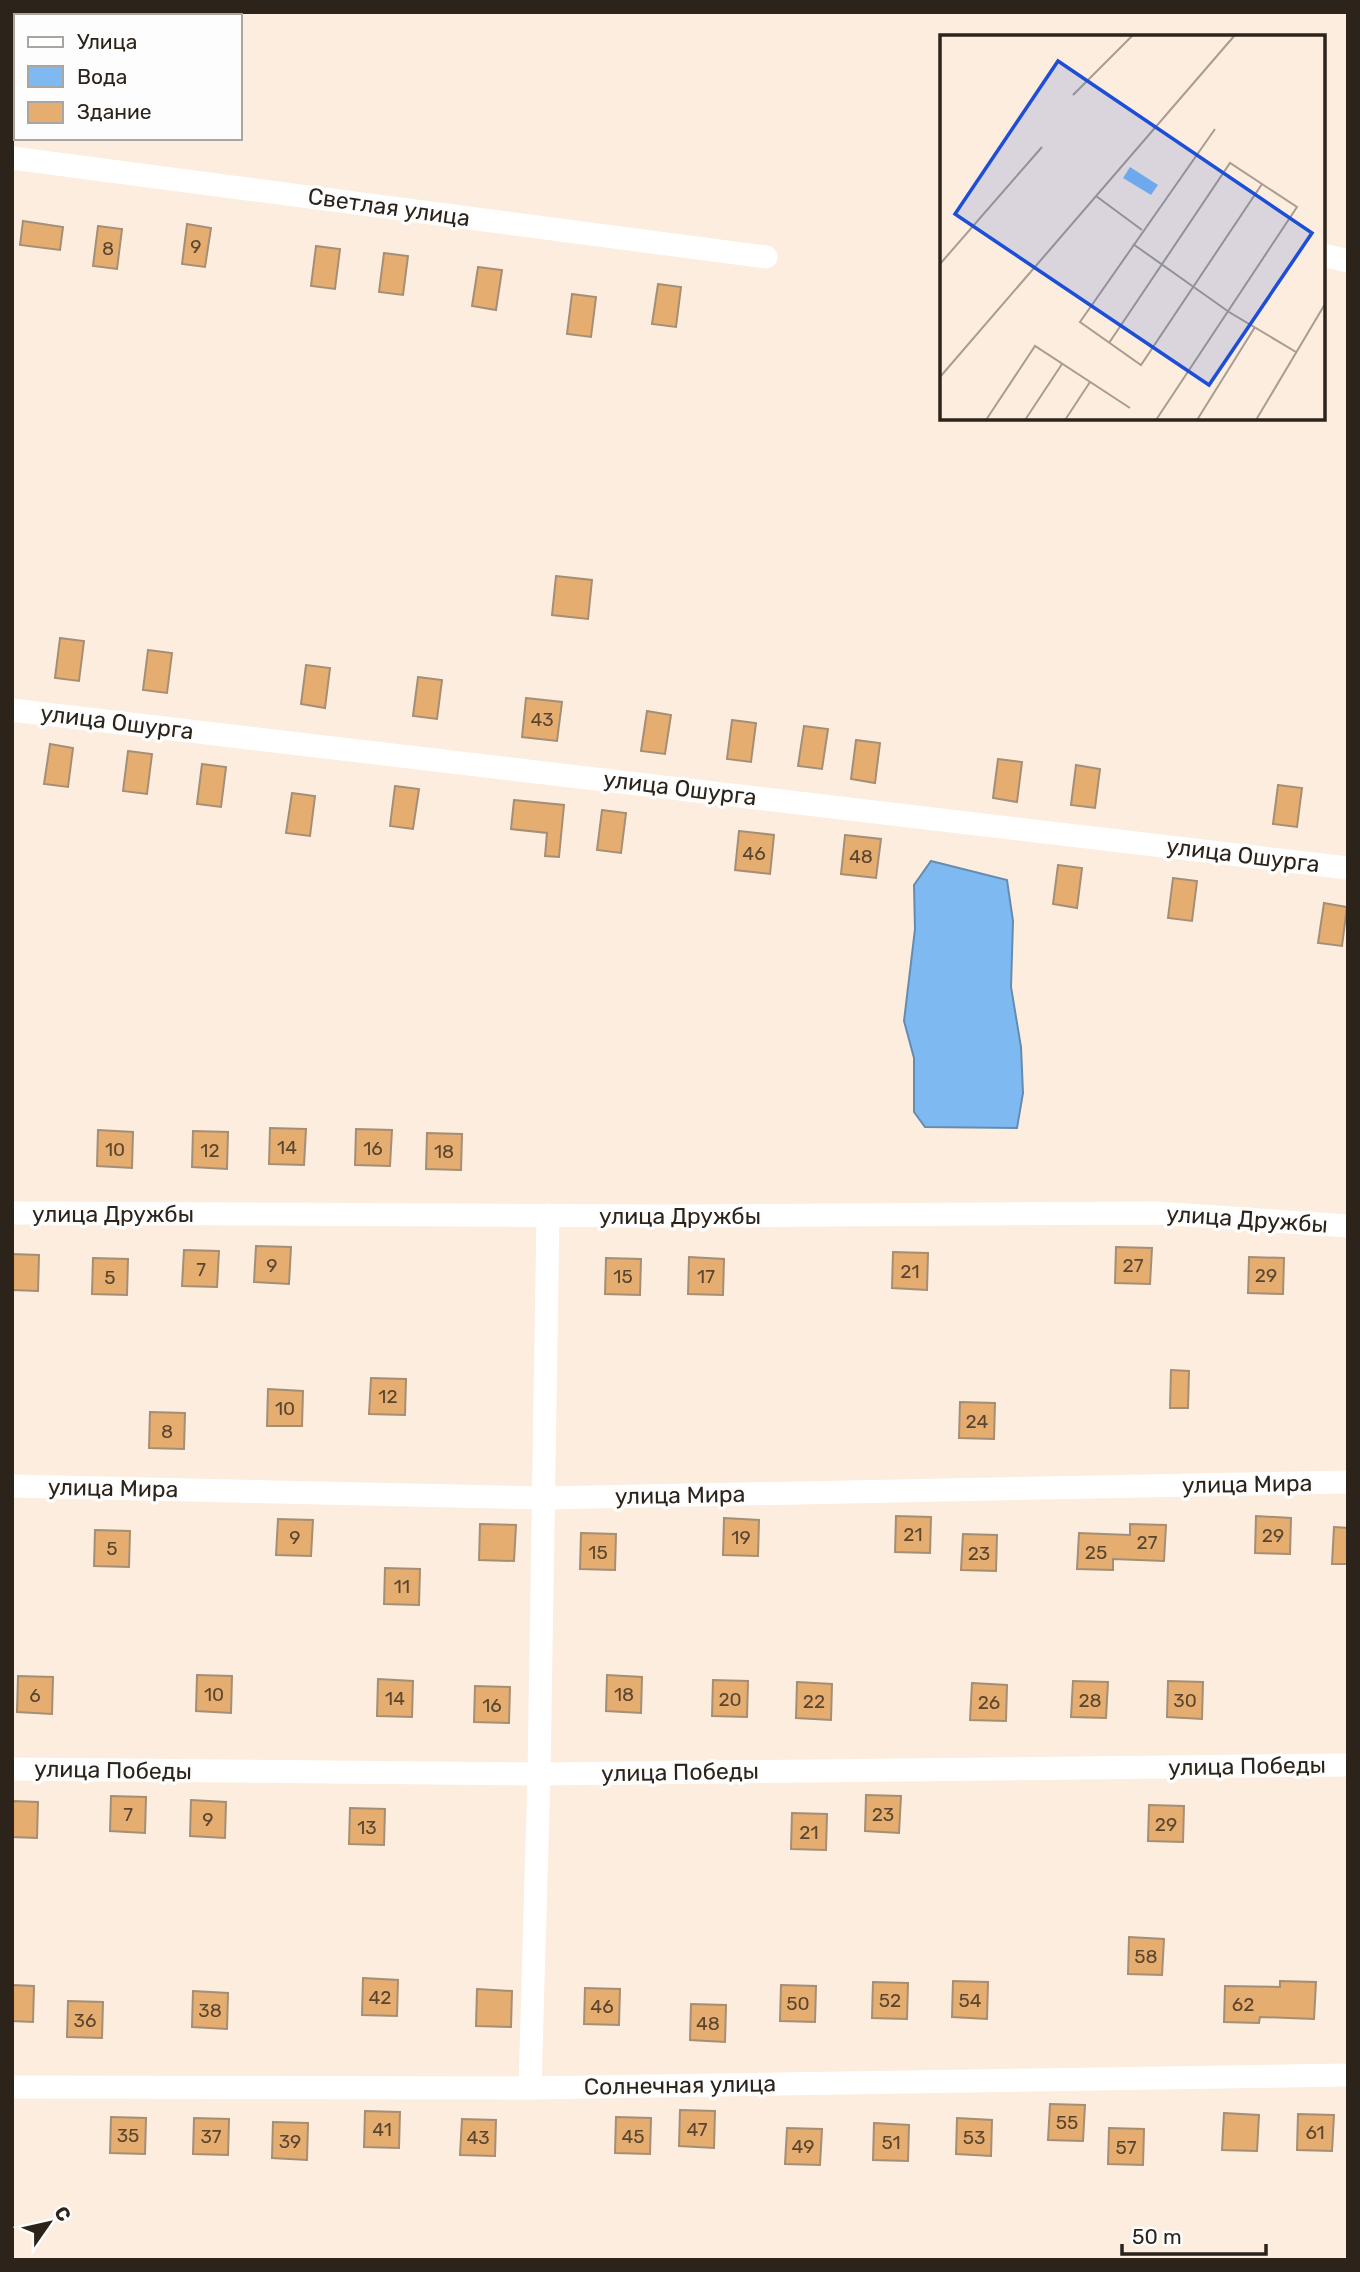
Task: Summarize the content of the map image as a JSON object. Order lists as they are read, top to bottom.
{
  "streets": {
    "street": [
      "Светлая улица",
      "улица Ошурга",
      "улица Дружбы",
      "улица Мира",
      "улица Победы",
      "Солнечная улица"
    ]
  },
  "house_numbers": [
    "9",
    "8",
    "43",
    "46",
    "48",
    "14",
    "16",
    "10",
    "12",
    "18",
    "9",
    "27",
    "7",
    "21",
    "29",
    "15",
    "17",
    "5",
    "12",
    "10",
    "24",
    "8",
    "21",
    "29",
    "9",
    "19",
    "27",
    "5",
    "15",
    "25",
    "23",
    "11",
    "10",
    "18",
    "6",
    "14",
    "20",
    "28",
    "30",
    "22",
    "26",
    "16",
    "7",
    "23",
    "9",
    "29",
    "13",
    "21",
    "58",
    "42",
    "52",
    "54",
    "50",
    "62",
    "46",
    "38",
    "36",
    "48",
    "55",
    "41",
    "47",
    "61",
    "35",
    "37",
    "45",
    "43",
    "53",
    "39",
    "51",
    "49",
    "57"
  ],
  "legend": ["Улица", "Вода", "Здание"],
  "scale_bar": "50 m",
  "north": "top right"
}
